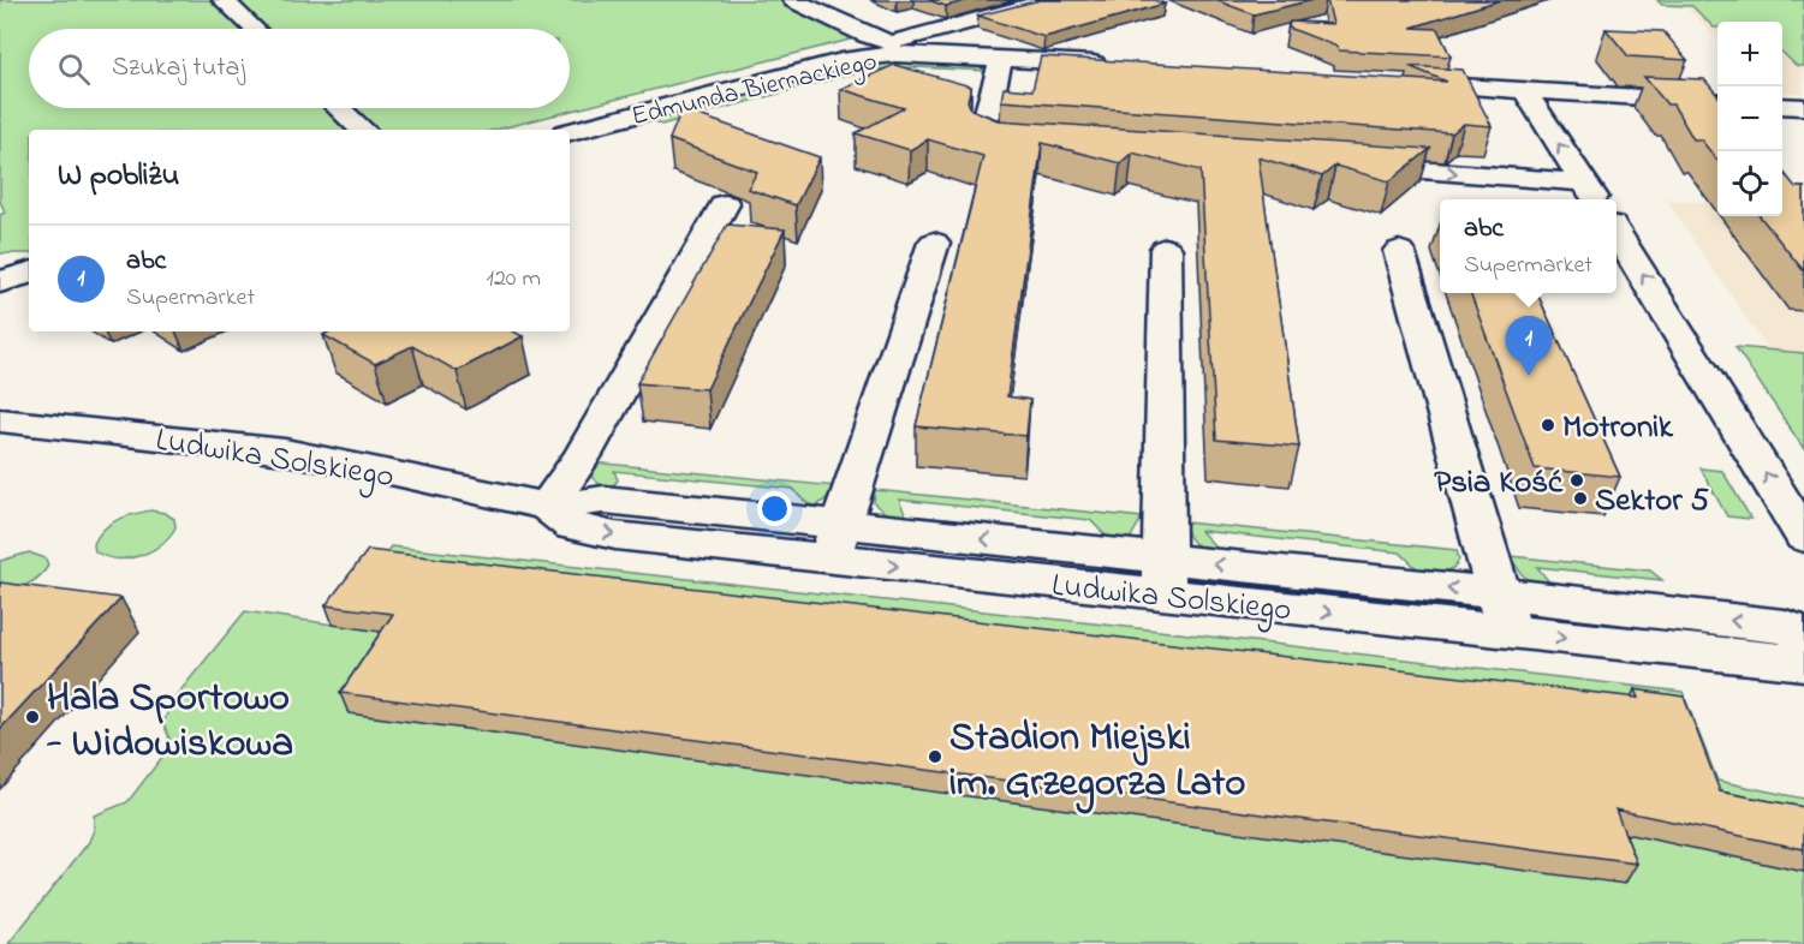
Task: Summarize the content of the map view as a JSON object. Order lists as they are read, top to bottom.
{
  "streets": {
    "street": ["Edmunda Biernackiego", "Ludwika Solskiego"]
  },
  "places": [
    "Motronik",
    "Psia Kość",
    "Sektor 5",
    "Hala Sportowo - Widowiskowa",
    "Stadion Miejski im. Grzegorza Lato"
  ],
  "page": {
    "map_buttons": ["+", "−"],
    "search": "Szukaj tutaj",
    "heading": "W pobliżu",
    "popup": ["abc", "Supermarket"],
    "list": [
      {
        "mark": "1",
        "name": "abc",
        "note": "Supermarket",
        "value": "120 m"
      }
    ],
    "pins": "1"
  }
}
